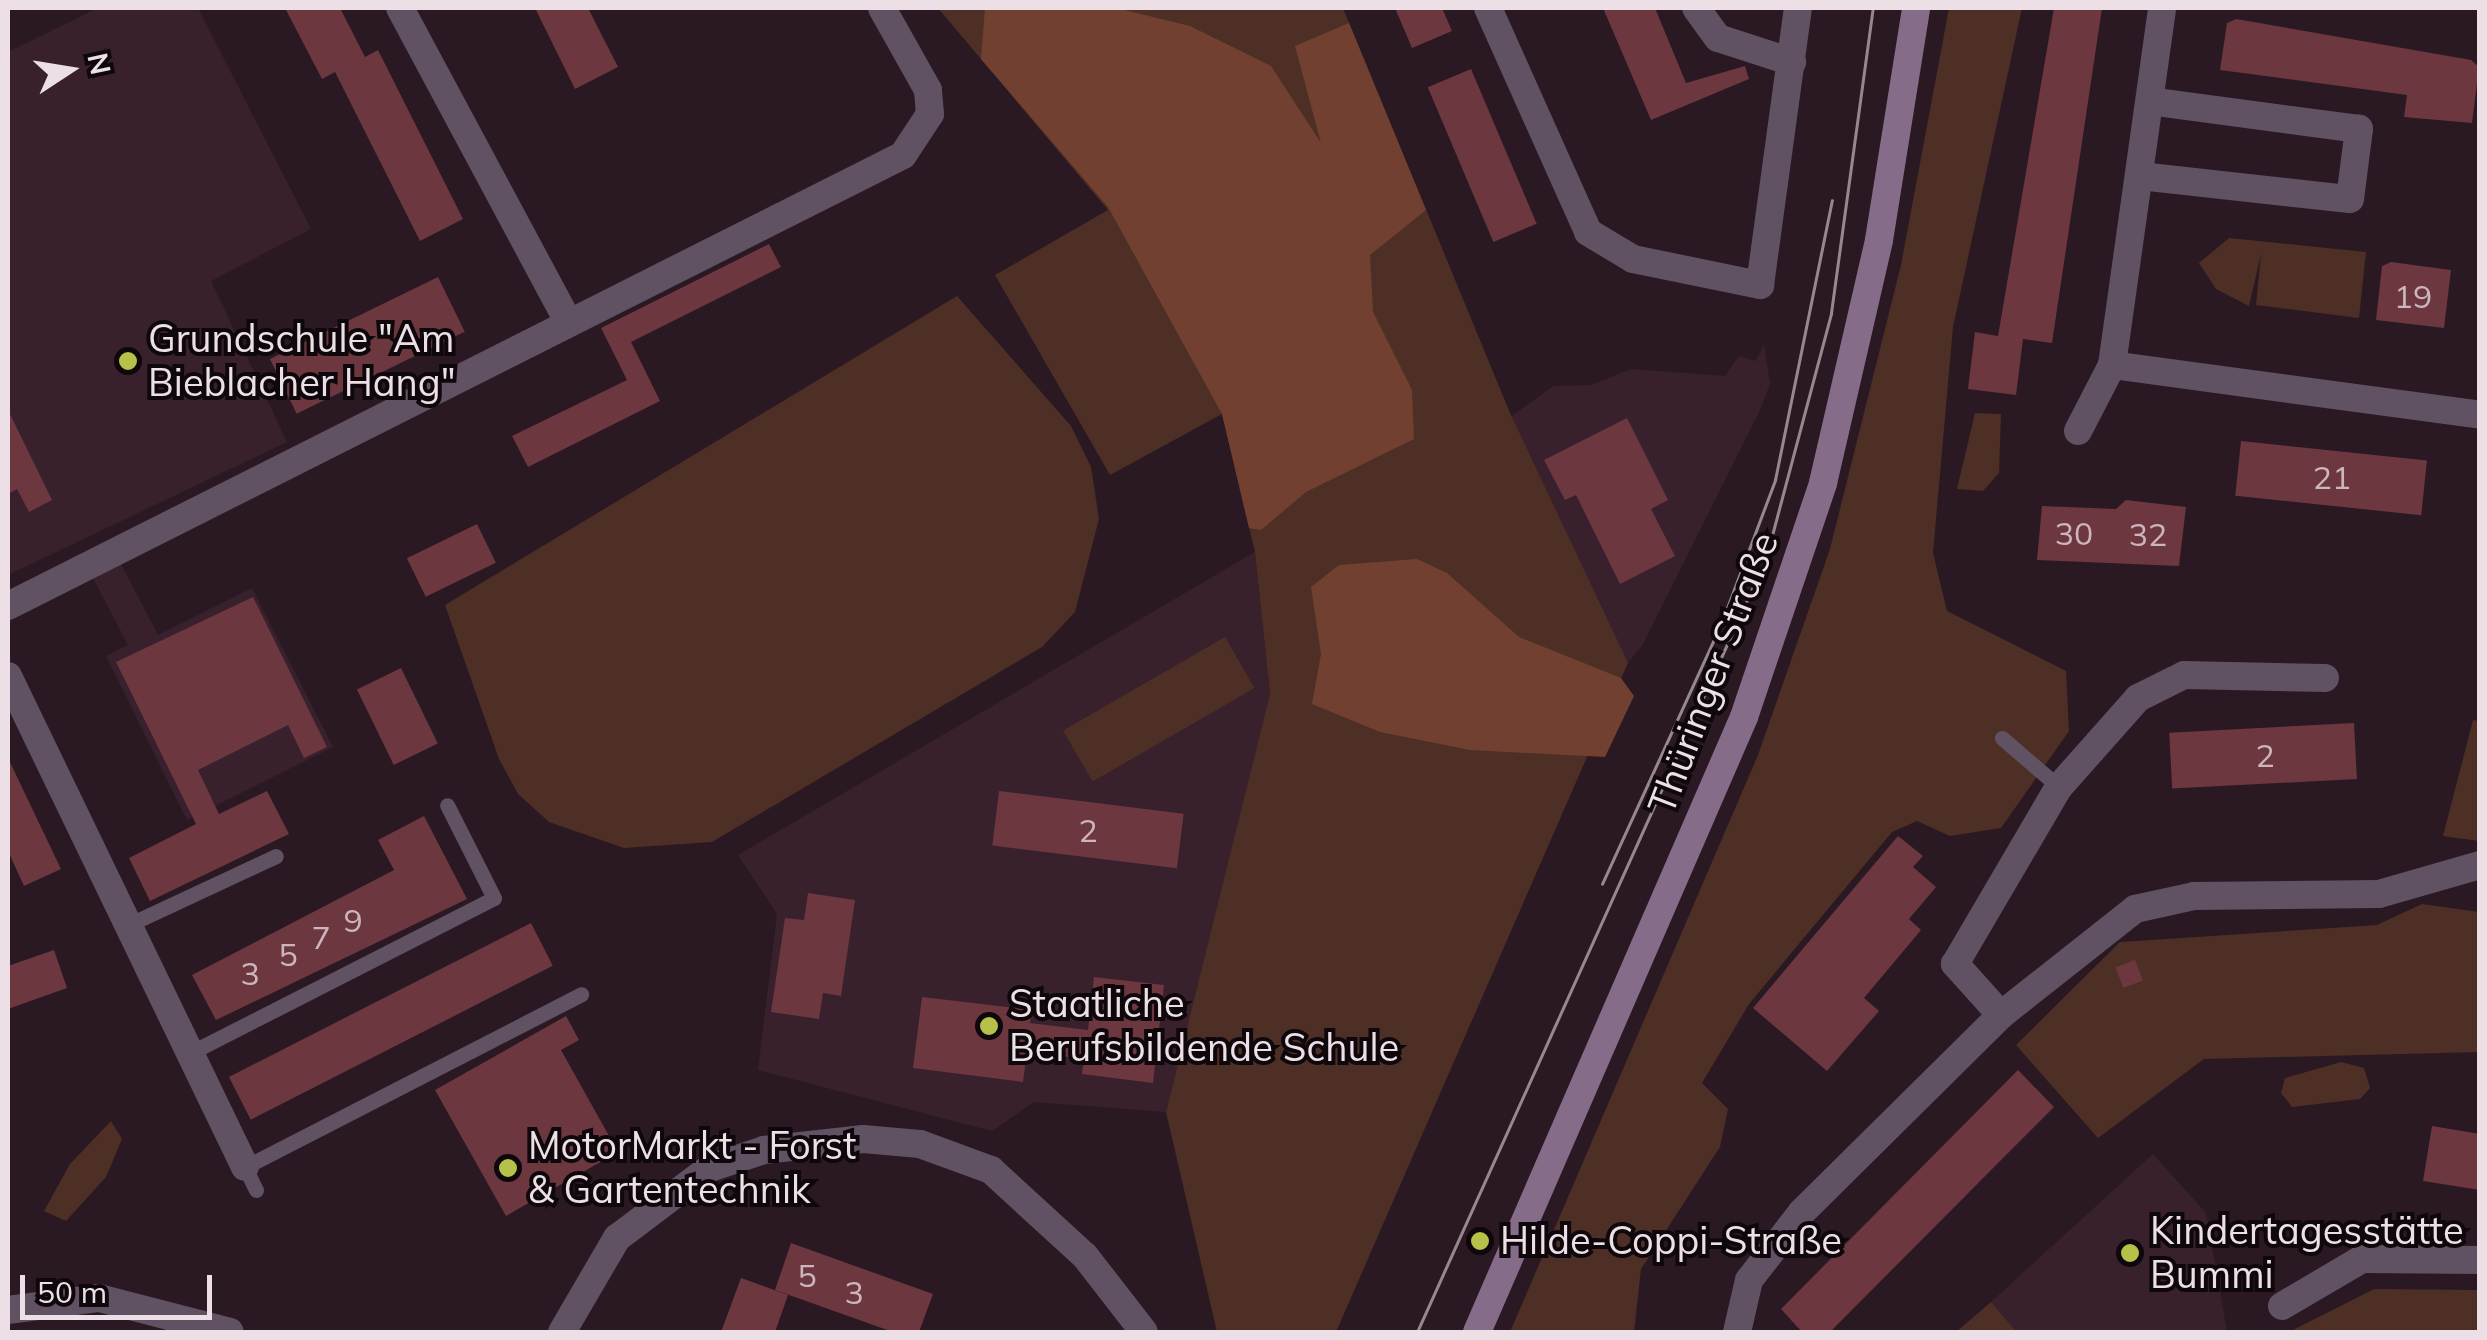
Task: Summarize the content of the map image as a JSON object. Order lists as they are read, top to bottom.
{
  "streets": {
    "main road": ["Thüringer Straße"]
  },
  "places": [
    "Grundschule \"Am Bieblacher Hang\"",
    "Staatliche Berufsbildende Schule",
    "MotorMarkt - Forst & Gartentechnik",
    "Hilde-Coppi-Straße",
    "Kindertagesstätte Bummi"
  ],
  "house_numbers": [
    "19",
    "21",
    "30",
    "32",
    "2",
    "2",
    "9",
    "7",
    "5",
    "3",
    "5",
    "3"
  ],
  "scale_bar": "50 m",
  "north": "right"
}
